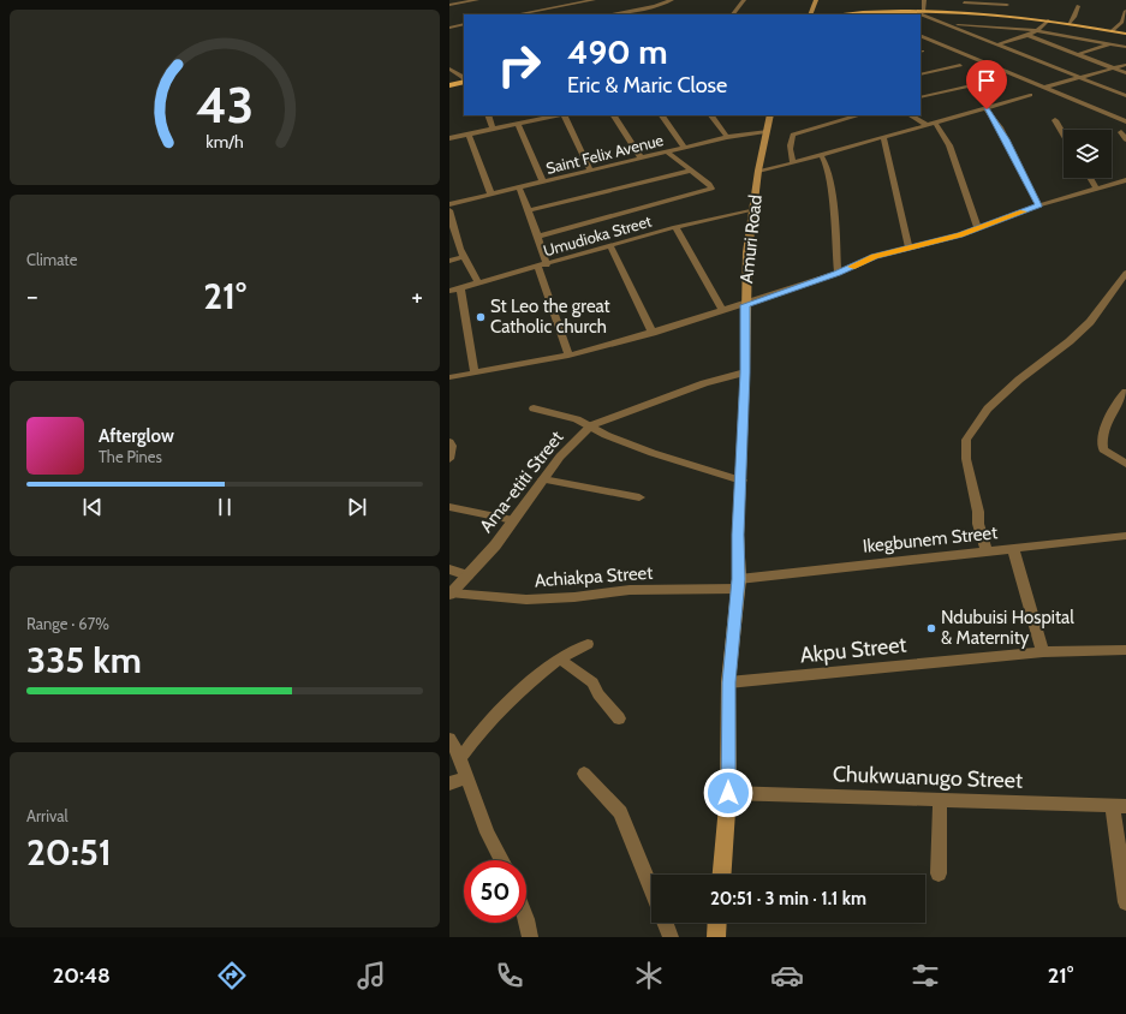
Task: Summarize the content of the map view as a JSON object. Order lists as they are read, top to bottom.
{
  "streets": {
    "main road": ["Amuri Road"],
    "street": [
      "Saint Felix Avenue",
      "Umudioka Street",
      "Ama-etiti Street",
      "Ikegbunem Street",
      "Achiakpa Street",
      "Akpu Street",
      "Chukwuanugo Street"
    ]
  },
  "crossings": [
    ["Saint Felix Avenue", "Amuri Road"],
    ["Umudioka Street", "Amuri Road"],
    ["Amuri Road", "Ama-etiti Street"],
    ["Amuri Road", "Ikegbunem Street"],
    ["Amuri Road", "Achiakpa Street"],
    ["Amuri Road", "Akpu Street"],
    ["Amuri Road", "Chukwuanugo Street"],
    ["Ama-etiti Street", "Achiakpa Street"],
    ["Ikegbunem Street", "Achiakpa Street"]
  ],
  "places": ["St Leo the great Catholic church", "Ndubuisi Hospital & Maternity"],
  "page": {
    "turn": ["490 m", "Eric & Maric Close"],
    "tile": [
      "Climate",
      ["Range · 67%", "335 km"],
      ["Arrival", "20:51"]
    ],
    "heat": ["−", "21°", "+"],
    "song": ["Afterglow", "The Pines"],
    "limit": "50",
    "trip": "20:51 · 3 min · 1.1 km",
    "tabs": ["20:48", "21°"],
    "gauge": ["43", "km/h"]
  }
}
